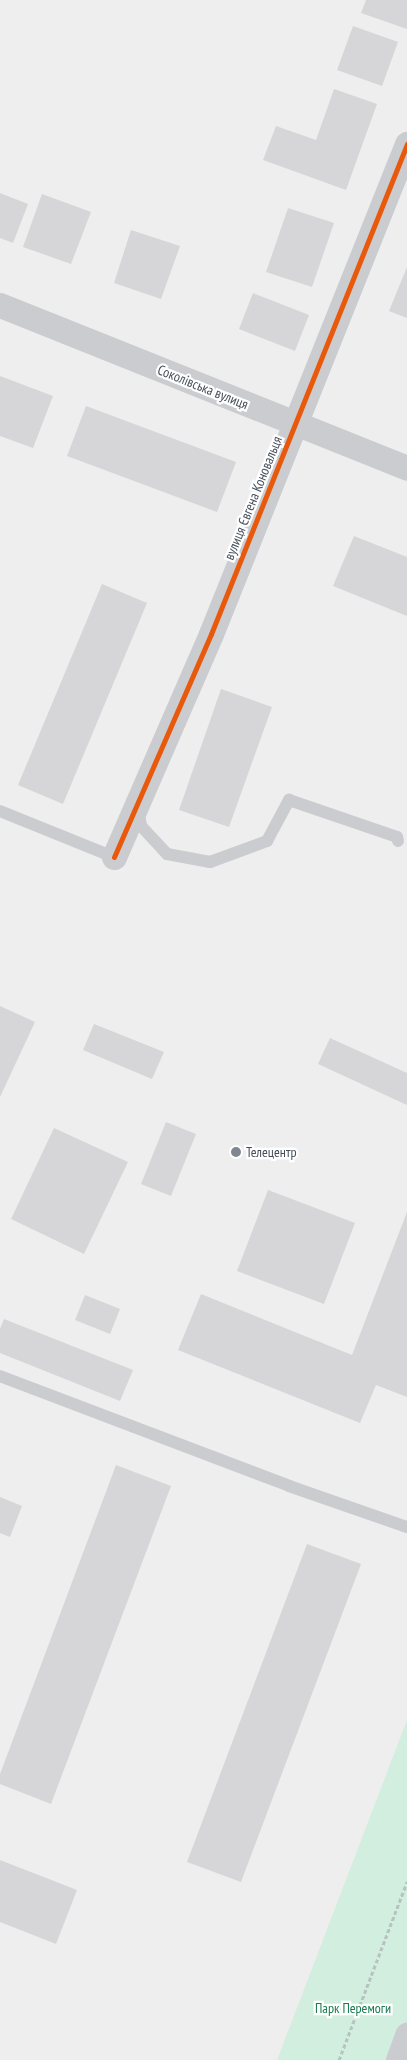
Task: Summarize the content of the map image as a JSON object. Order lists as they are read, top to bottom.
{
  "streets": {
    "street": ["Соколівська вулиця", "вулиця Євгена Коновальця"]
  },
  "crossings": [
    ["Соколівська вулиця", "вулиця Євгена Коновальця"]
  ],
  "parks": ["Парк Перемоги"],
  "places": ["Телецентр"]
}
